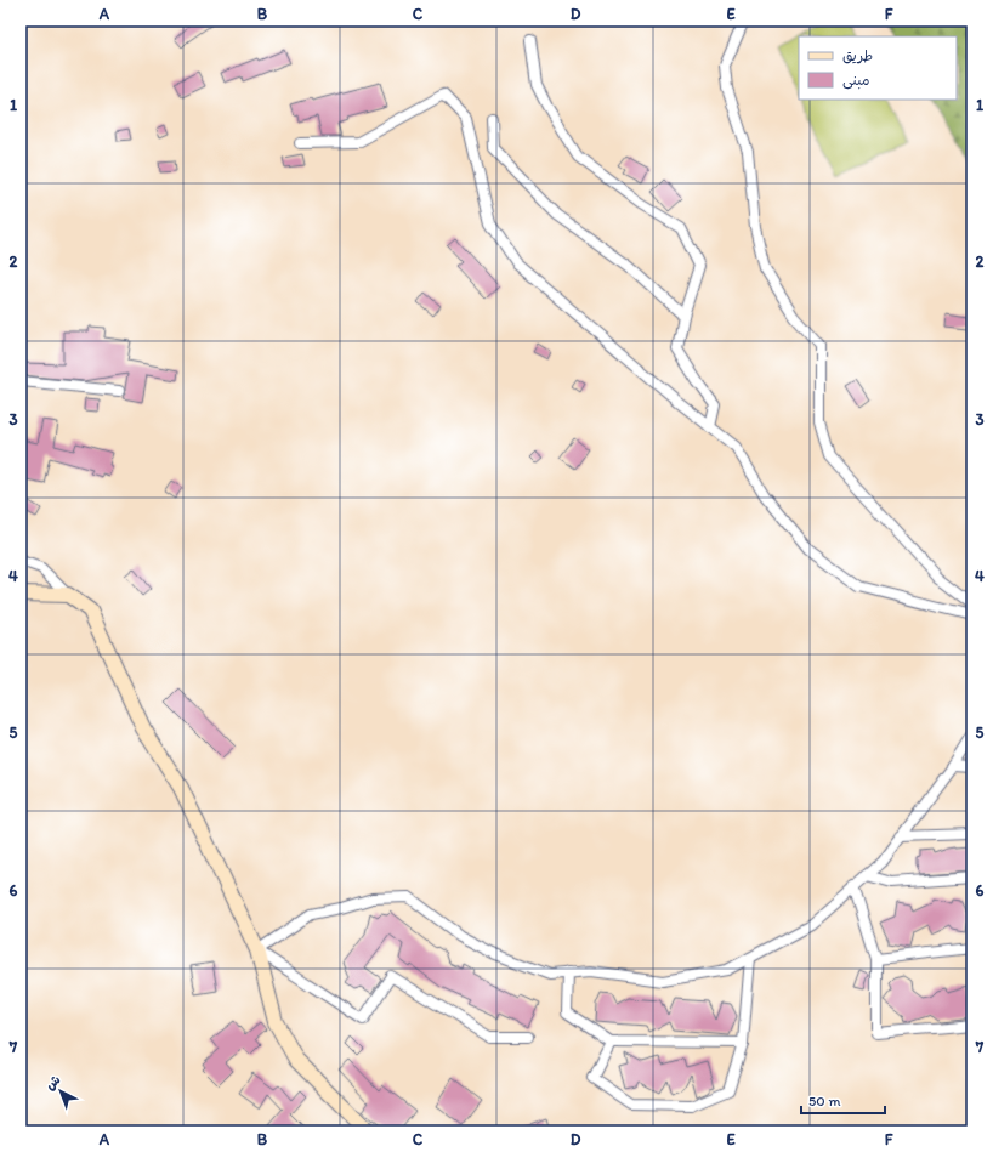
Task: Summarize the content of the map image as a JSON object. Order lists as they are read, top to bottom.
{
  "legend": ["طريق", "مبنى"],
  "scale_bar": "50 m",
  "north": "top left",
  "grid": {
    "columns": [
      "A",
      "B",
      "C",
      "D",
      "E",
      "F"
    ],
    "rows": [
      "1",
      "2",
      "3",
      "4",
      "5",
      "6",
      "7"
    ]
  }
}
